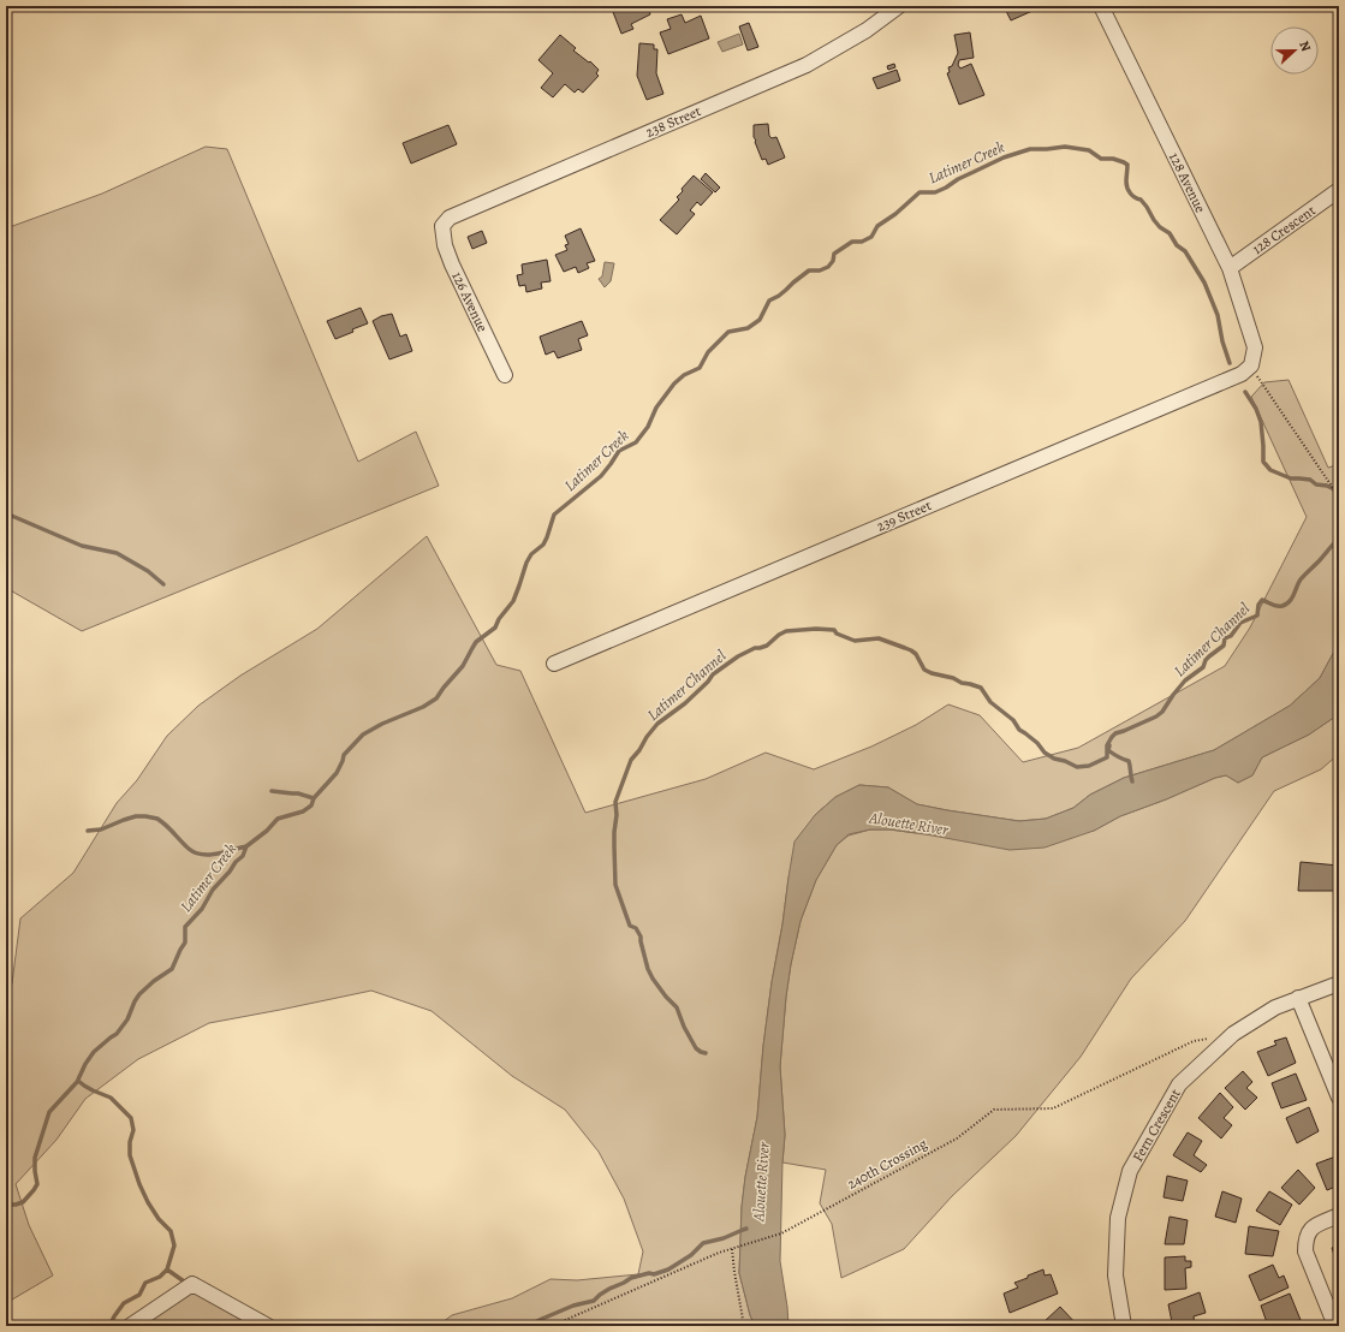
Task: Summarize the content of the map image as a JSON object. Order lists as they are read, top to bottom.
{
  "streets": {
    "street": [
      "238 Street",
      "128 Avenue",
      "128 Crescent",
      "126 Avenue",
      "239 Street",
      "Fern Crescent"
    ],
    "path": ["240th Crossing"]
  },
  "crossings": [
    ["238 Street", "126 Avenue"],
    ["128 Avenue", "128 Crescent"],
    ["128 Avenue", "239 Street"]
  ],
  "water": ["Latimer Creek", "Latimer Channel", "Alouette River"],
  "north": "right"
}
